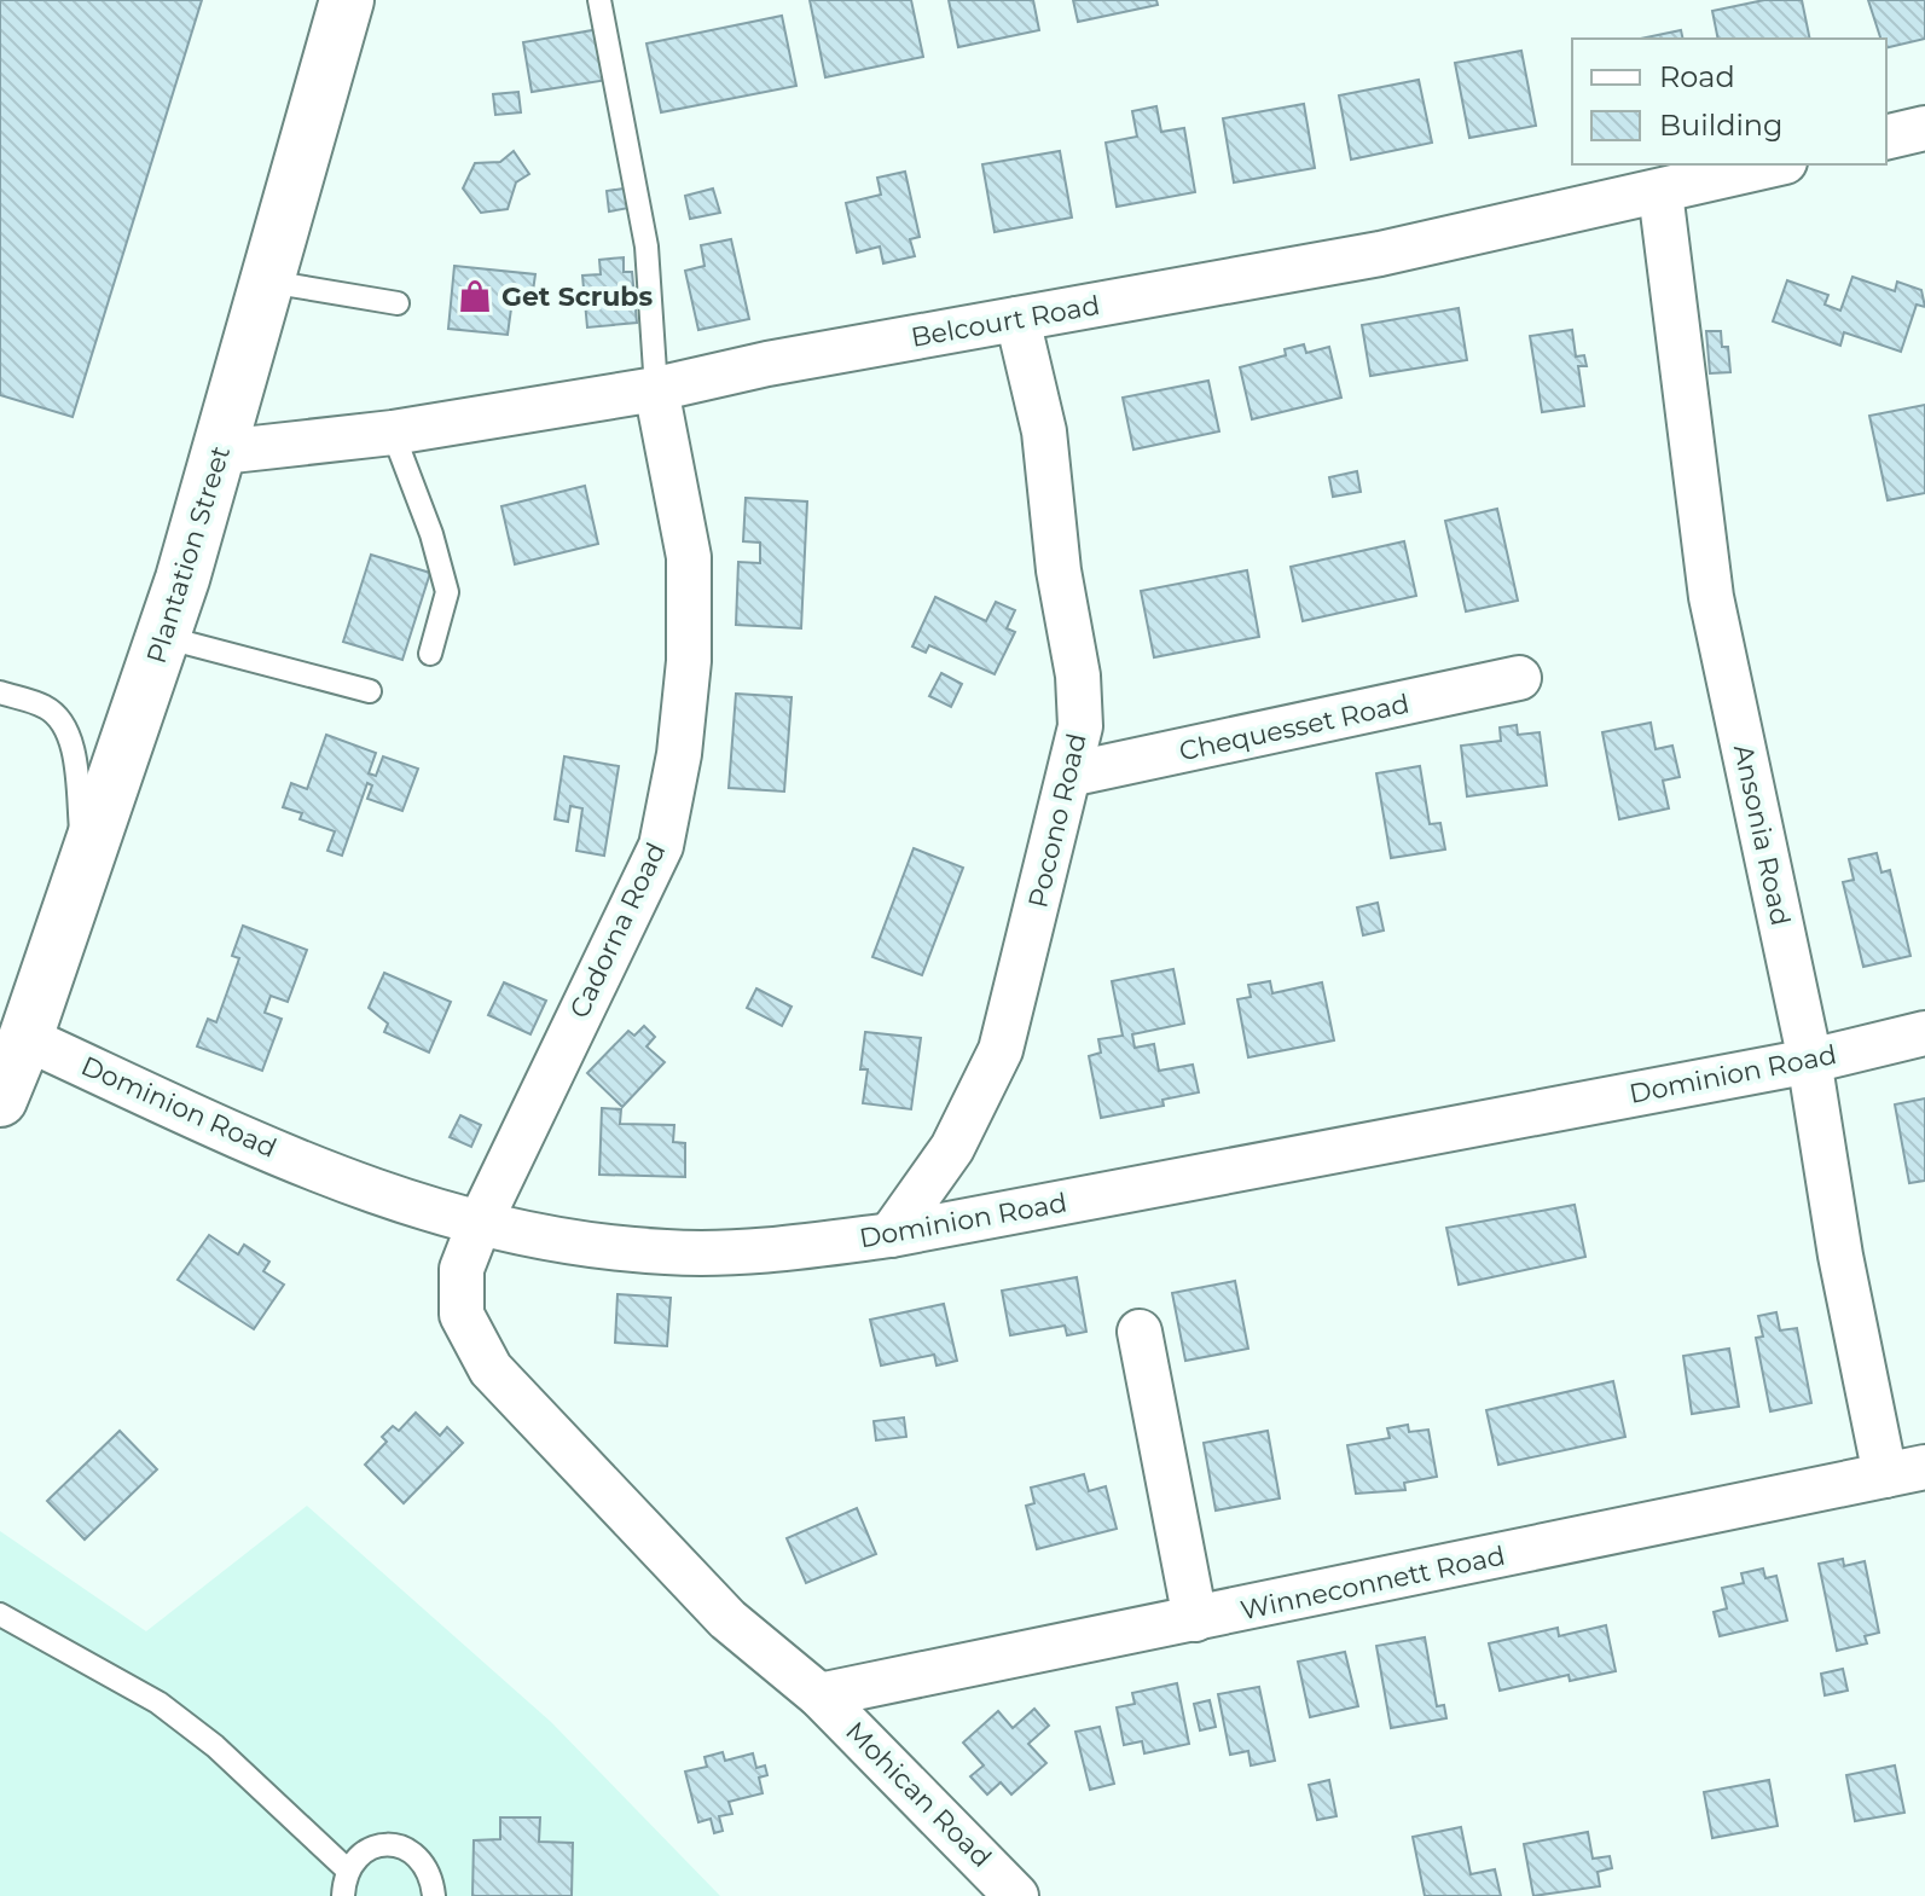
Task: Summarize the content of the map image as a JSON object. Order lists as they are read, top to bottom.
{
  "streets": {
    "main road": ["Plantation Street"],
    "street": [
      "Belcourt Road",
      "Chequesset Road",
      "Pocono Road",
      "Ansonia Road",
      "Cadorna Road",
      "Dominion Road",
      "Winneconnett Road",
      "Mohican Road"
    ]
  },
  "crossings": [
    ["Belcourt Road", "Plantation Street"],
    ["Belcourt Road", "Pocono Road"],
    ["Belcourt Road", "Ansonia Road"],
    ["Belcourt Road", "Cadorna Road"],
    ["Plantation Street", "Dominion Road"],
    ["Chequesset Road", "Pocono Road"],
    ["Pocono Road", "Dominion Road"],
    ["Ansonia Road", "Dominion Road"],
    ["Ansonia Road", "Winneconnett Road"],
    ["Cadorna Road", "Dominion Road"],
    ["Cadorna Road", "Winneconnett Road"],
    ["Cadorna Road", "Mohican Road"],
    ["Winneconnett Road", "Mohican Road"]
  ],
  "places": {
    "shop": ["Get Scrubs"]
  },
  "legend": ["Road", "Building"]
}
